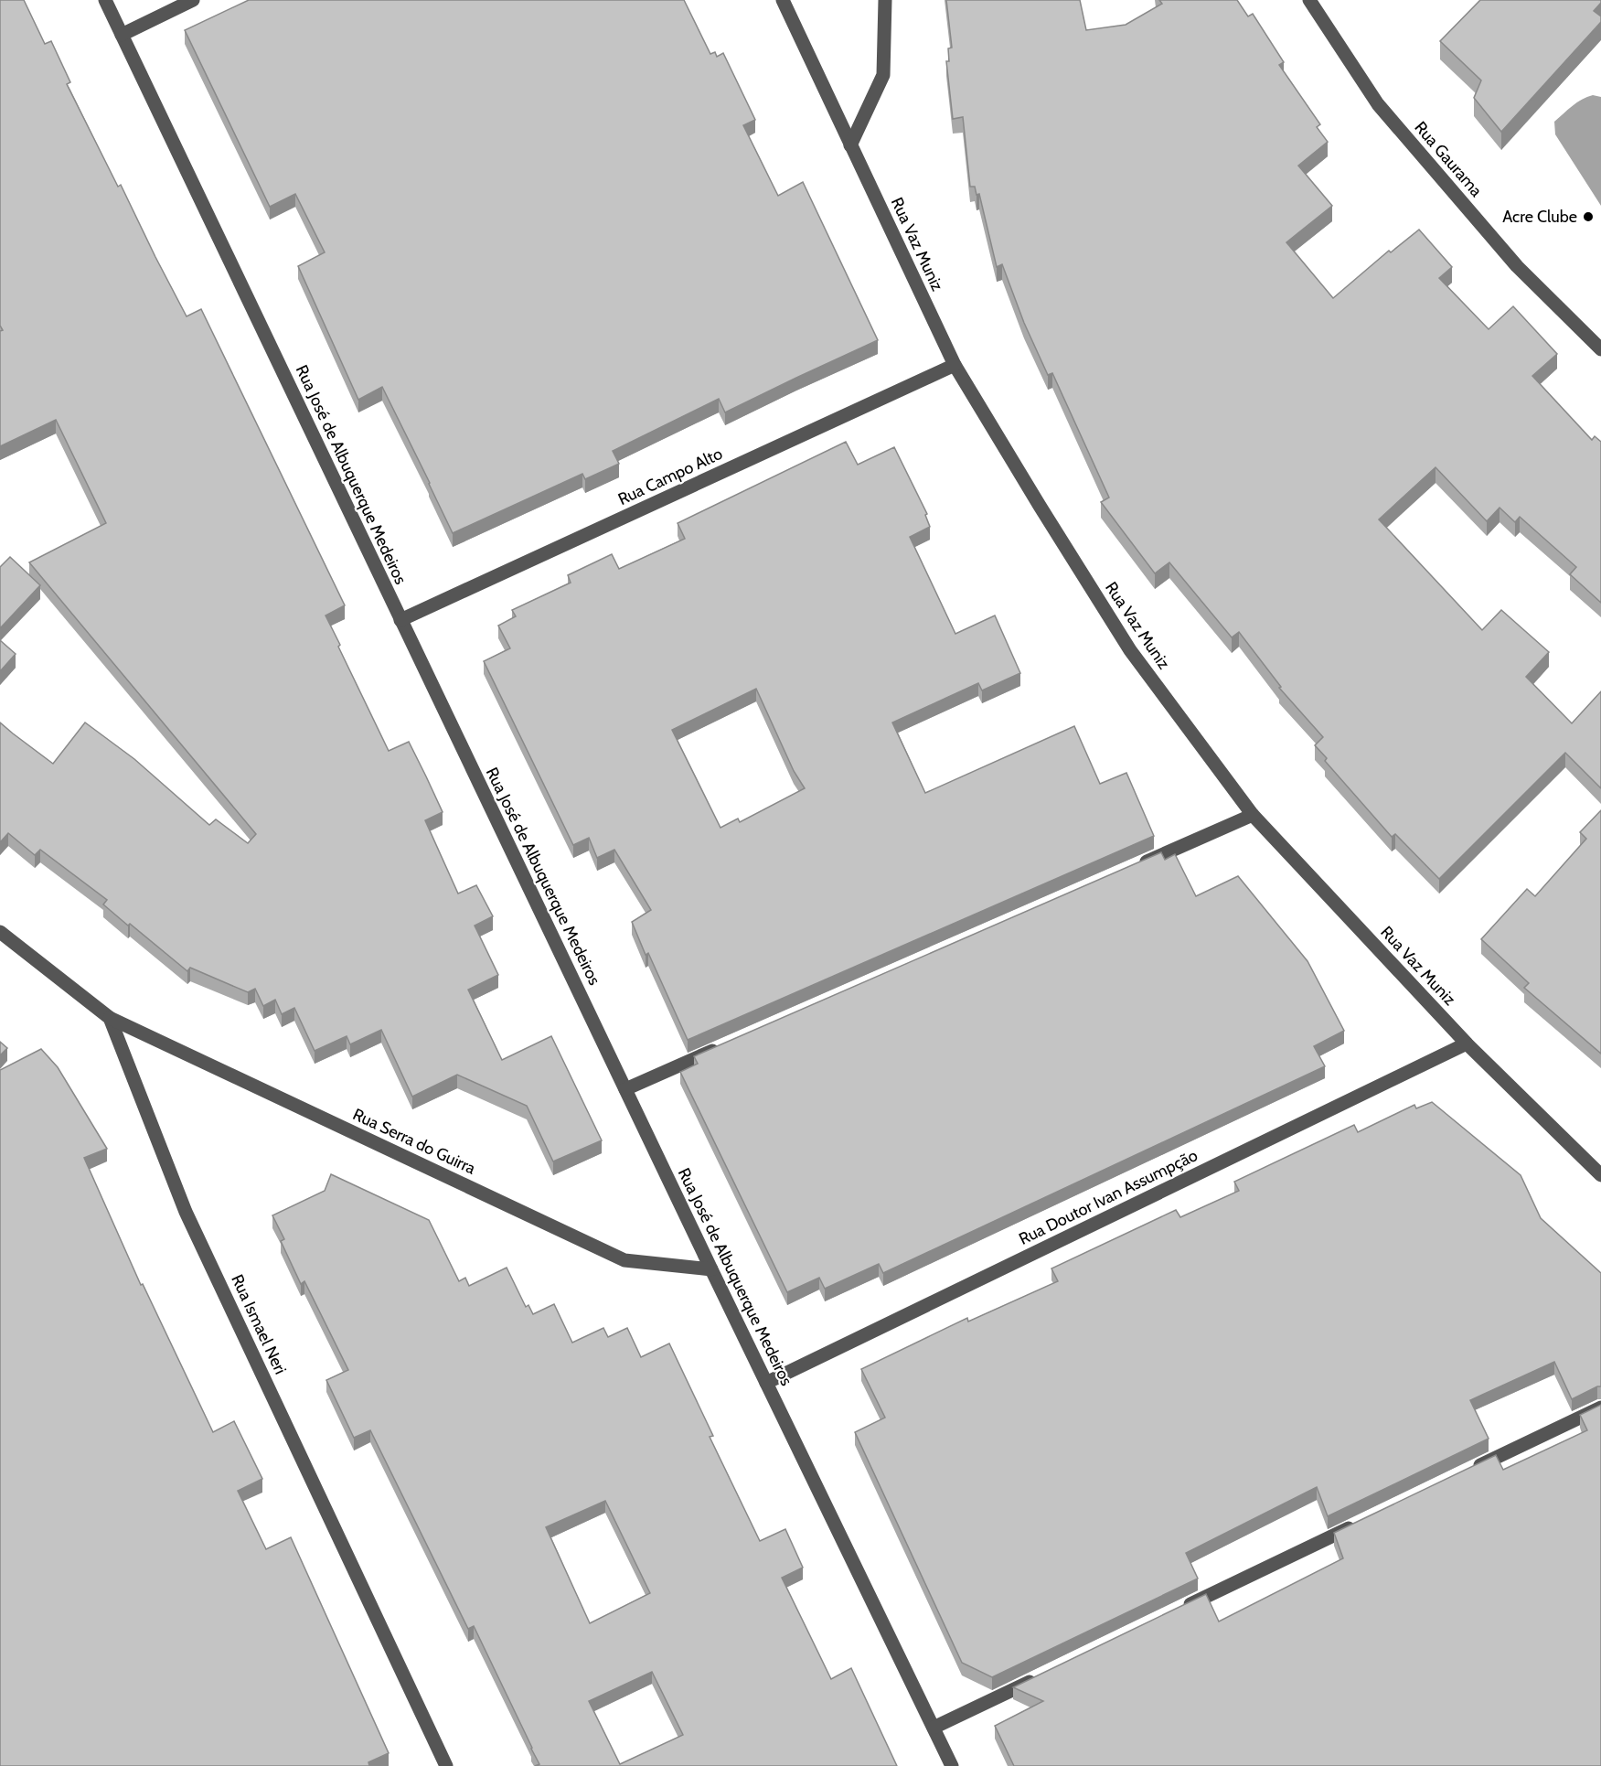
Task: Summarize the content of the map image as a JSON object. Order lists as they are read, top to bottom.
{
  "streets": {
    "street": [
      "Rua Gaurama",
      "Rua Vaz Muniz",
      "Rua José de Albuquerque Medeiros",
      "Rua Campo Alto",
      "Rua Serra do Guirra",
      "Rua Doutor Ivan Assumpção",
      "Rua Ismael Neri"
    ]
  },
  "crossings": [
    ["Rua Vaz Muniz", "Rua Campo Alto"],
    ["Rua Vaz Muniz", "Rua Doutor Ivan Assumpção"],
    ["Rua José de Albuquerque Medeiros", "Rua Campo Alto"],
    ["Rua José de Albuquerque Medeiros", "Rua Serra do Guirra"],
    ["Rua José de Albuquerque Medeiros", "Rua Doutor Ivan Assumpção"],
    ["Rua Serra do Guirra", "Rua Ismael Neri"]
  ],
  "places": ["Acre Clube"]
}
